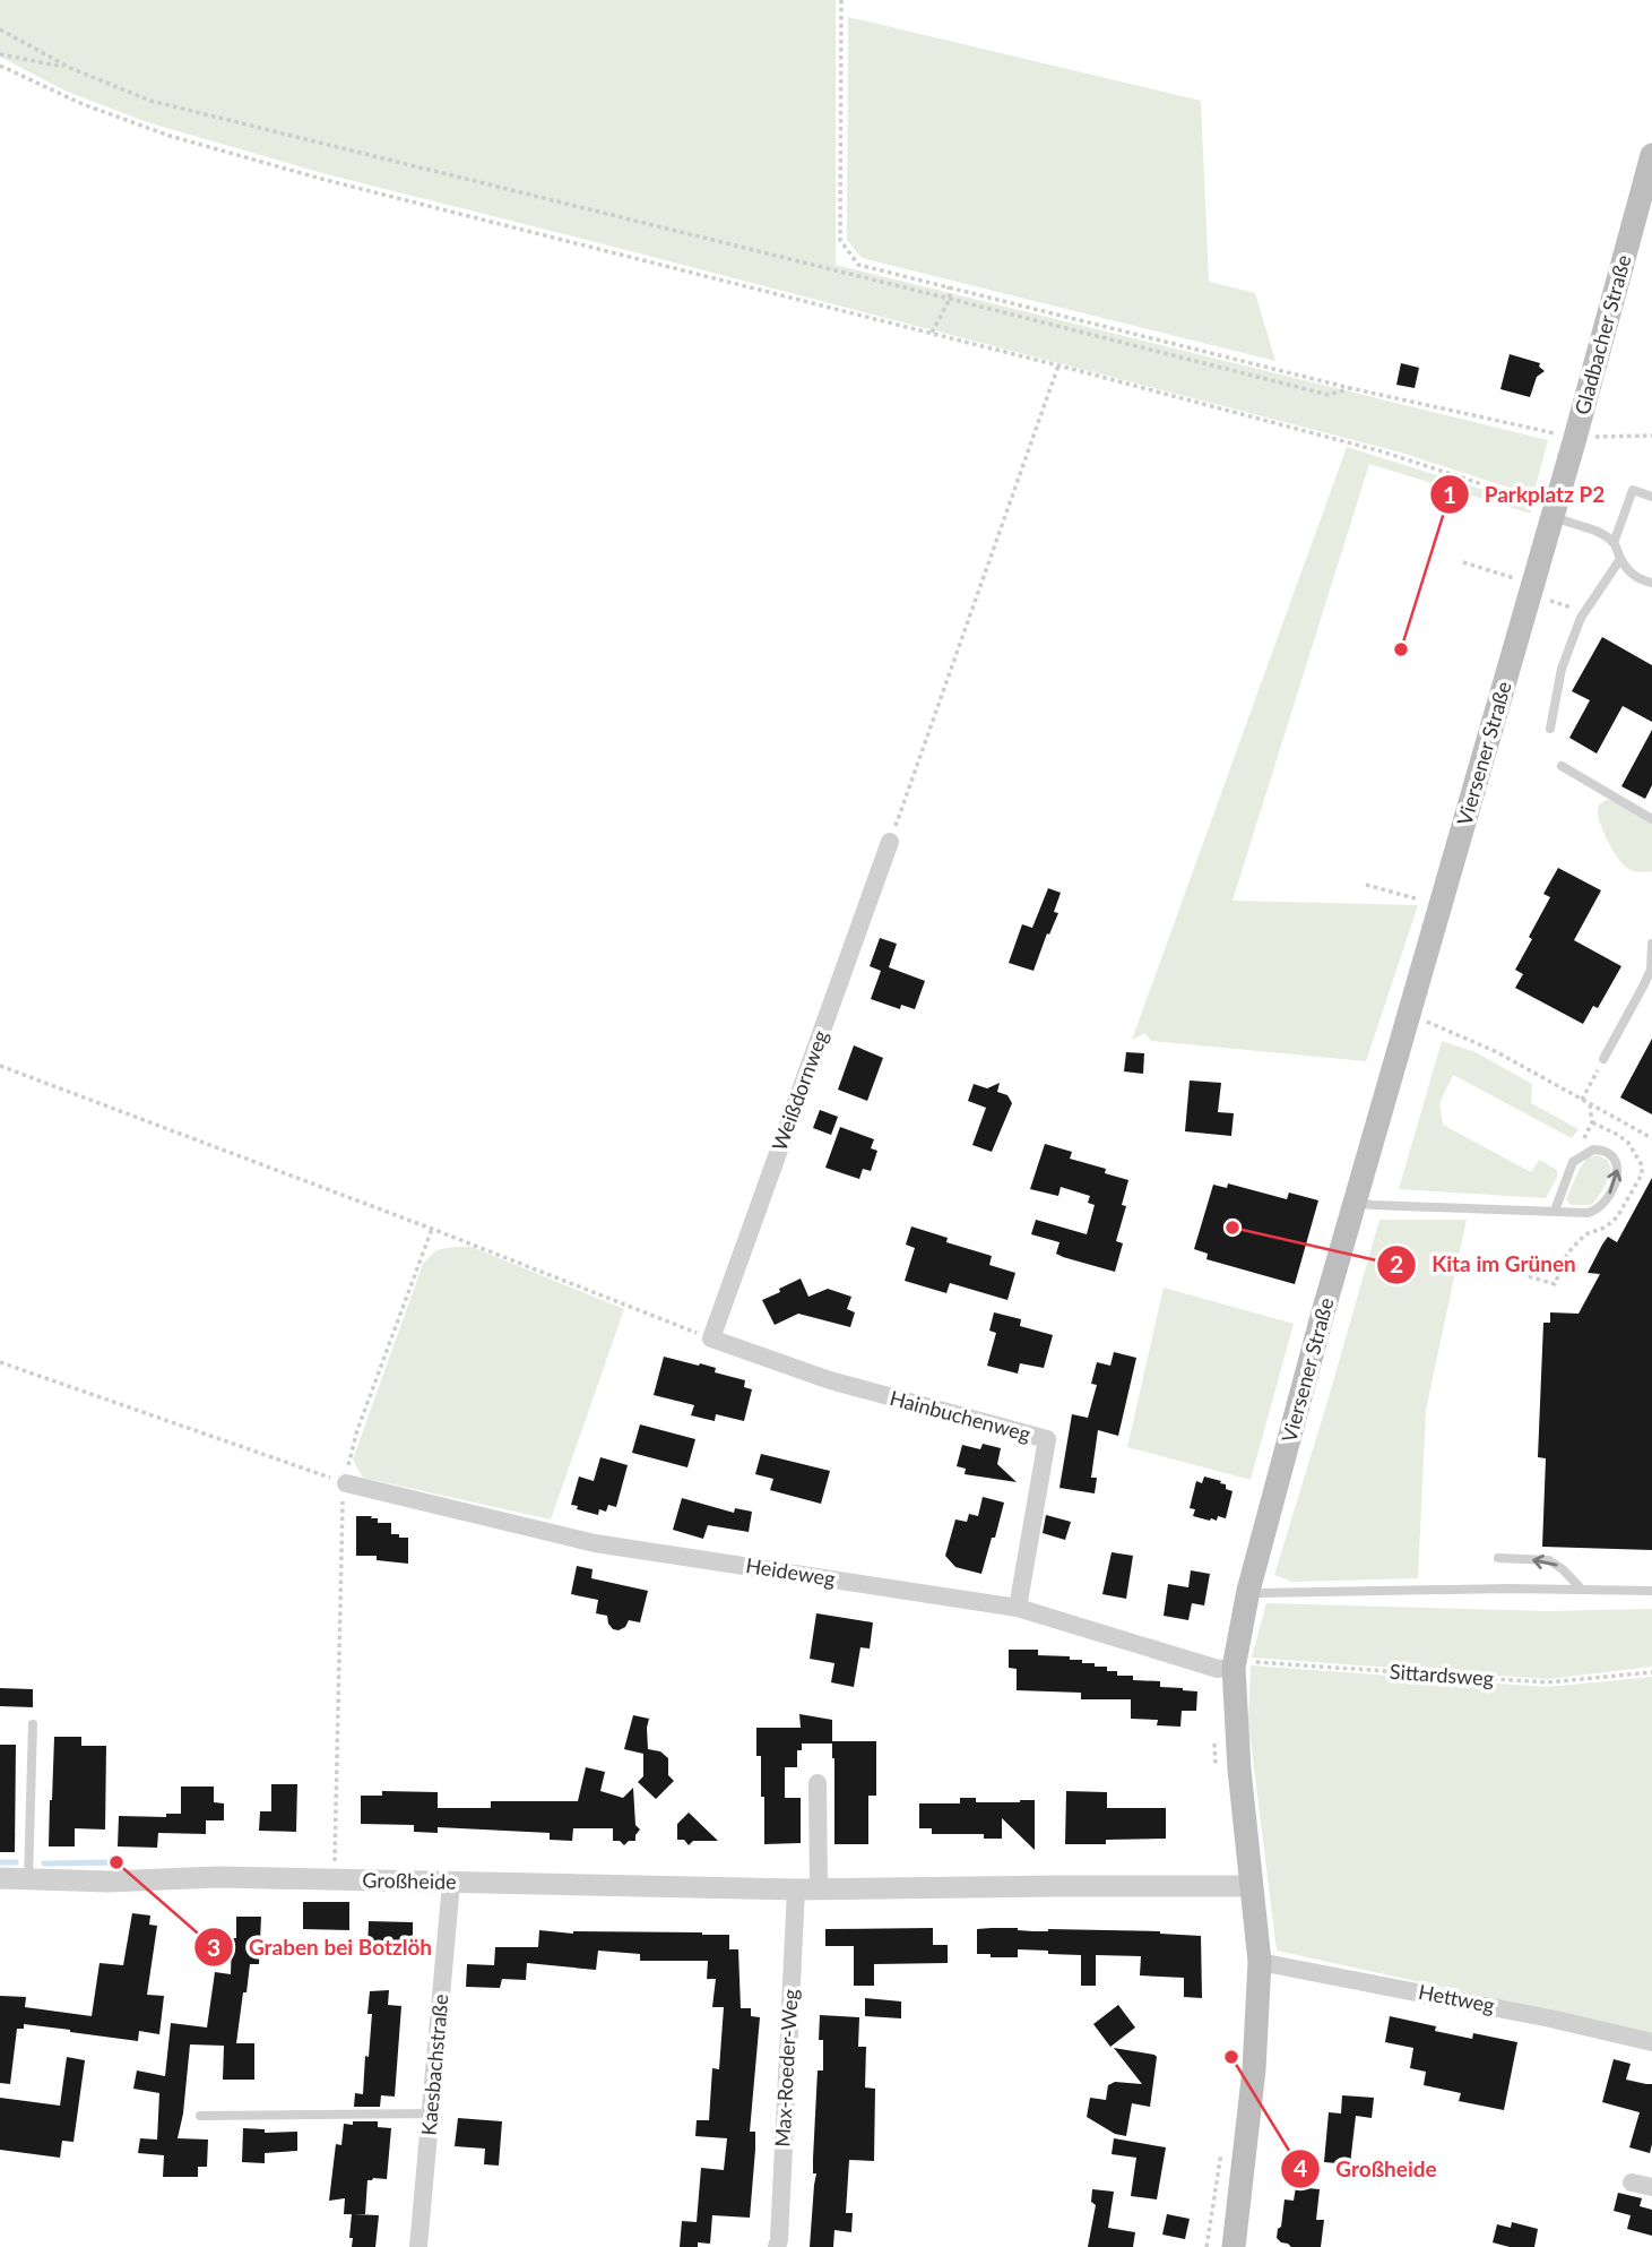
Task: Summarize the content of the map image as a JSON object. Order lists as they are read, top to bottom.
{
  "streets": {
    "main road": ["Gladbacher Straße", "Viersener Straße"],
    "street": [
      "Weißdornweg",
      "Hainbuchenweg",
      "Heideweg",
      "Großheide",
      "Hettweg",
      "Kaesbachstraße",
      "Max-Roeder-Weg"
    ],
    "path": ["Sittardsweg"]
  },
  "crossings": [
    ["Gladbacher Straße", "Viersener Straße"],
    ["Viersener Straße", "Heideweg"],
    ["Viersener Straße", "Sittardsweg"],
    ["Viersener Straße", "Großheide"],
    ["Viersener Straße", "Hettweg"],
    ["Weißdornweg", "Hainbuchenweg"],
    ["Hainbuchenweg", "Heideweg"],
    ["Heideweg", "Sittardsweg"],
    ["Großheide", "Kaesbachstraße"],
    ["Großheide", "Max-Roeder-Weg"]
  ],
  "places": [
    "Parkplatz P2",
    "Kita im Grünen",
    "Graben bei Botzlöh",
    "Großheide"
  ]
}
